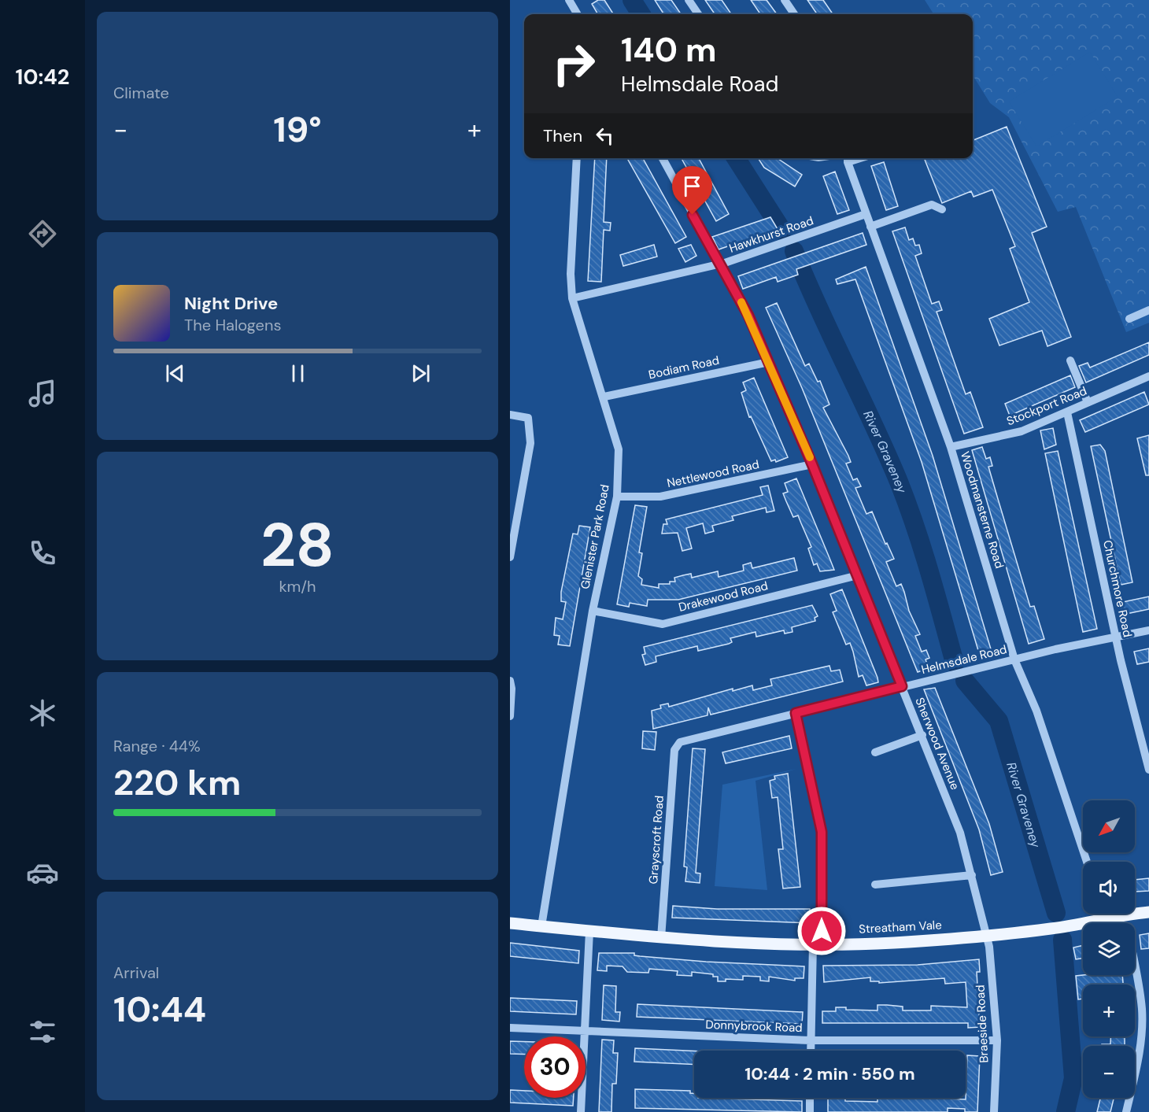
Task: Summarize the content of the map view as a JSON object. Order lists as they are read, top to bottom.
{
  "streets": {
    "main road": ["Streatham Vale"],
    "street": [
      "Hawkhurst Road",
      "Bodiam Road",
      "Stockport Road",
      "Nettlewood Road",
      "Woodmansterne Road",
      "Glenister Park Road",
      "Churchmore Road",
      "Drakewood Road",
      "Helmsdale Road",
      "Sherwood Avenue",
      "Grayscroft Road",
      "Braeside Road",
      "Donnybrook Road"
    ]
  },
  "crossings": [
    ["Hawkhurst Road", "Woodmansterne Road"],
    ["Hawkhurst Road", "Glenister Park Road"],
    ["Hawkhurst Road", "Sherwood Avenue"],
    ["Bodiam Road", "Glenister Park Road"],
    ["Bodiam Road", "Sherwood Avenue"],
    ["Stockport Road", "Woodmansterne Road"],
    ["Stockport Road", "Churchmore Road"],
    ["Nettlewood Road", "Glenister Park Road"],
    ["Nettlewood Road", "Sherwood Avenue"],
    ["Woodmansterne Road", "Helmsdale Road"],
    ["Glenister Park Road", "Drakewood Road"],
    ["Glenister Park Road", "Streatham Vale"],
    ["Churchmore Road", "Helmsdale Road"],
    ["Drakewood Road", "Sherwood Avenue"],
    ["Helmsdale Road", "Sherwood Avenue"],
    ["Helmsdale Road", "Grayscroft Road"],
    ["Sherwood Avenue", "Streatham Vale"],
    ["Sherwood Avenue", "Braeside Road"],
    ["Grayscroft Road", "Streatham Vale"],
    ["Streatham Vale", "Braeside Road"],
    ["Braeside Road", "Donnybrook Road"]
  ],
  "water": ["River Graveney"],
  "north": "bottom left",
  "page": {
    "tabs": "10:42",
    "tile": [
      "Climate",
      ["28", "km/h"],
      ["Range · 44%", "220 km"],
      ["Arrival", "10:44"]
    ],
    "turn": ["140 m", "Helmsdale Road"],
    "heat": ["−", "19°", "+"],
    "then": "Then",
    "song": ["Night Drive", "The Halogens"],
    "map_buttons": ["+", "−"],
    "limit": "30",
    "trip": "10:44 · 2 min · 550 m"
  }
}
